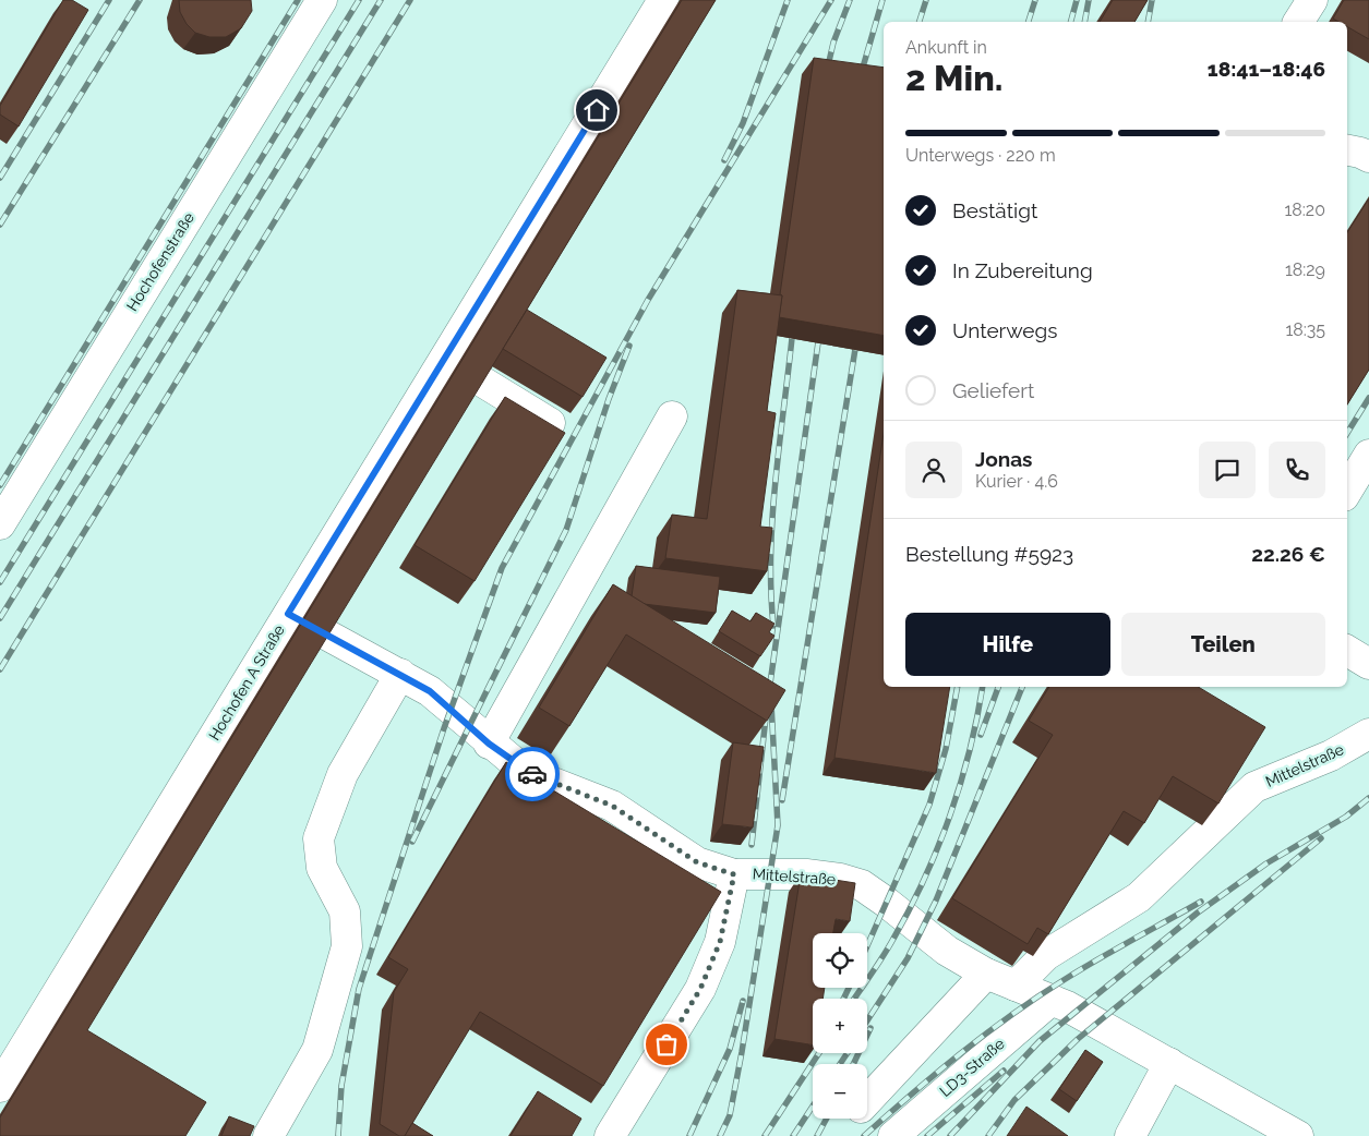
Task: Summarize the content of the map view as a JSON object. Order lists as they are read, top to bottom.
{
  "streets": {
    "street": [
      "Hochofenstraße",
      "Hochofen A Straße",
      "Mittelstraße",
      "LD3-Straße"
    ]
  },
  "crossings": [
    ["Hochofen A Straße", "Mittelstraße"],
    ["Mittelstraße", "LD3-Straße"]
  ],
  "page": {
    "heading": ["2 Min.", "Ankunft in", "18:41–18:46"],
    "panel": [
      "Jonas",
      "Kurier · 4.6",
      "Bestellung #5923",
      "22.26 €"
    ],
    "bar": "Unterwegs · 220 m",
    "list": [
      ["Bestätigt", "18:20"],
      ["In Zubereitung", "18:29"],
      ["Unterwegs", "18:35"],
      "Geliefert"
    ],
    "buttons": ["Hilfe", "Teilen"],
    "map_buttons": ["+", "−"]
  }
}
